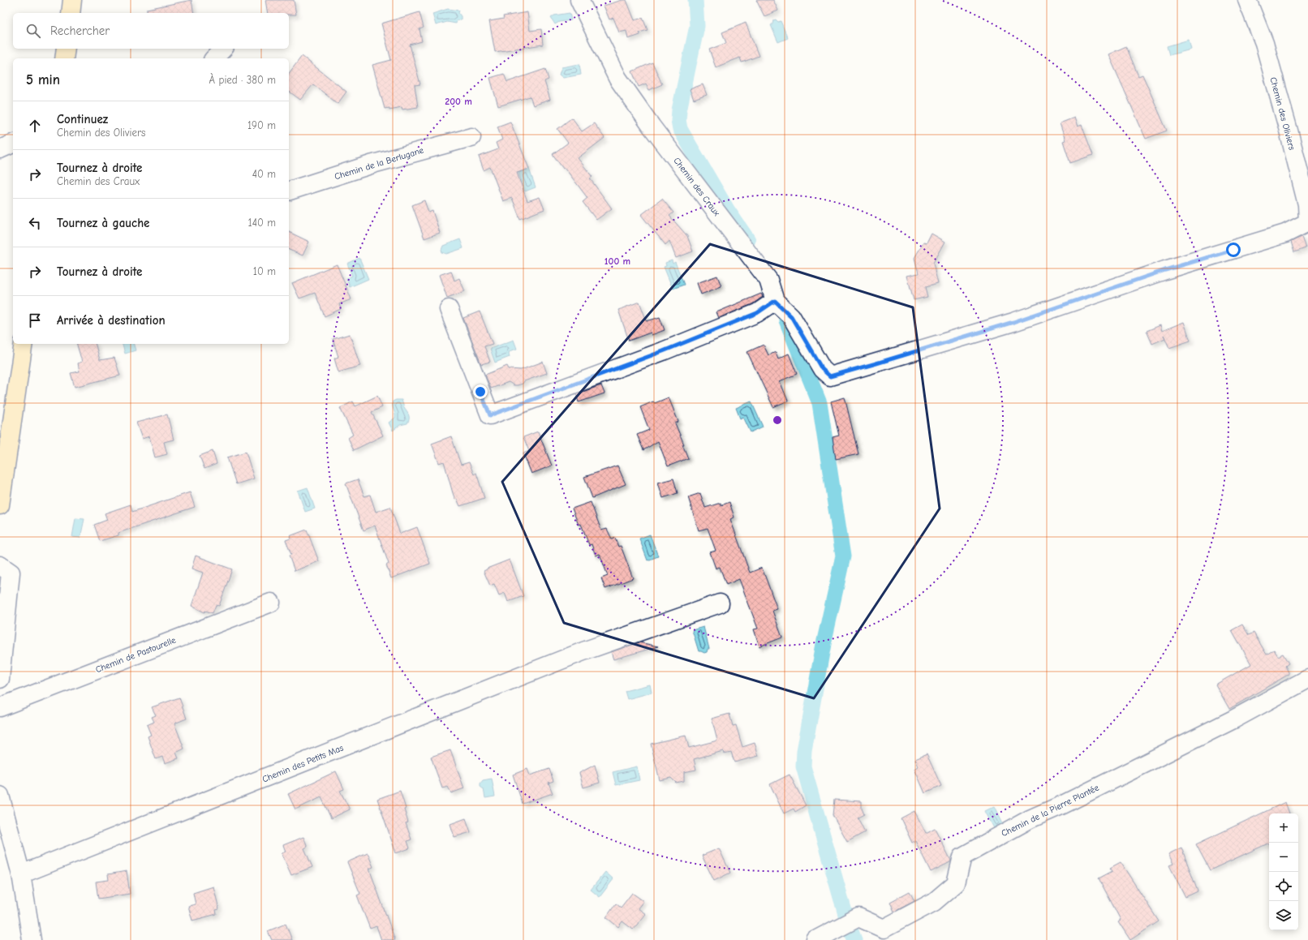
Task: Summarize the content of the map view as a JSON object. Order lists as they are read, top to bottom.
{
  "streets": {
    "street": [
      "Chemin des Oliviers",
      "Chemin de la Berlugane",
      "Chemin des Craux",
      "Chemin de Pastourelle",
      "Chemin des Petits Mas",
      "Chemin de la Pierre Plantée"
    ]
  },
  "crossings": [
    ["Chemin des Oliviers", "Chemin des Craux"]
  ],
  "page": {
    "search": "Rechercher",
    "heading": ["5 min", "À pied · 380 m"],
    "list": [
      ["Continuez", "Chemin des Oliviers", "190 m"],
      ["Tournez à droite", "Chemin des Craux", "40 m"],
      ["Tournez à gauche", "140 m"],
      ["Tournez à droite", "10 m"],
      "Arrivée à destination"
    ],
    "map_buttons": ["+", "−"]
  },
  "rings": ["200 m", "100 m"]
}
